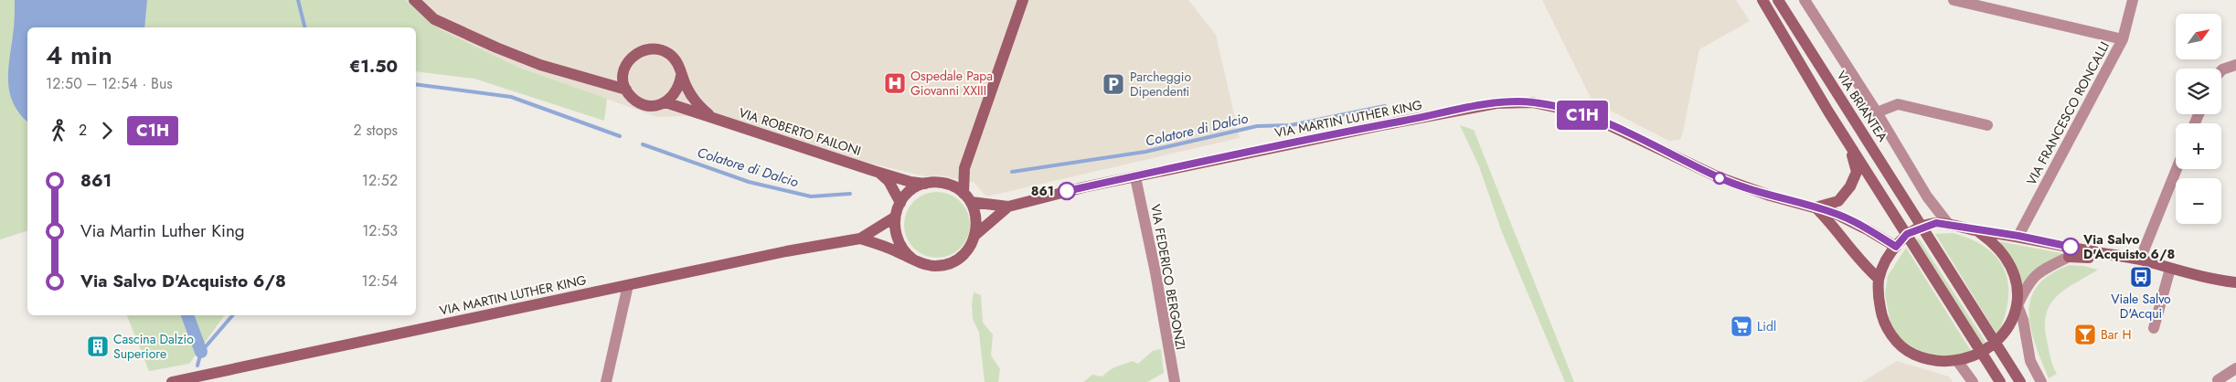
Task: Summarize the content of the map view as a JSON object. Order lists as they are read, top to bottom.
{
  "streets": {
    "street": [
      "VIA BRIANTEA",
      "VIA FRANCESCO RONCALLI",
      "VIA MARTIN LUTHER KING",
      "VIA ROBERTO FAILONI",
      "VIA FEDERICO BERGONZI"
    ]
  },
  "crossings": [
    ["VIA MARTIN LUTHER KING", "VIA ROBERTO FAILONI"],
    ["VIA MARTIN LUTHER KING", "VIA FEDERICO BERGONZI"]
  ],
  "water": ["Colatore di Dalcio"],
  "places": {
    "hospital": ["Ospedale Papa Giovanni XXIII"],
    "parking": ["Parcheggio Dipendenti"],
    "other": ["861", "Via Salvo D'Acquisto 6/8"],
    "bus stop": ["Viale Salvo D'Acqui"],
    "supermarket": ["Lidl"],
    "bar": ["Bar H"],
    "building": ["Cascina Dalzio Superiore"]
  },
  "lines": ["bus line C1H"],
  "north": "top right",
  "page": {
    "on_map": "C1H",
    "map_buttons": ["+", "−"],
    "heading": ["4 min", "12:50 – 12:54 · Bus", "€1.50"],
    "legs": ["2", "C1H", "2 stops"],
    "list": [
      {
        "name": "861",
        "value": "12:52"
      },
      {
        "name": "Via Martin Luther King",
        "value": "12:53"
      },
      {
        "name": "Via Salvo D'Acquisto 6/8",
        "value": "12:54"
      }
    ]
  }
}
